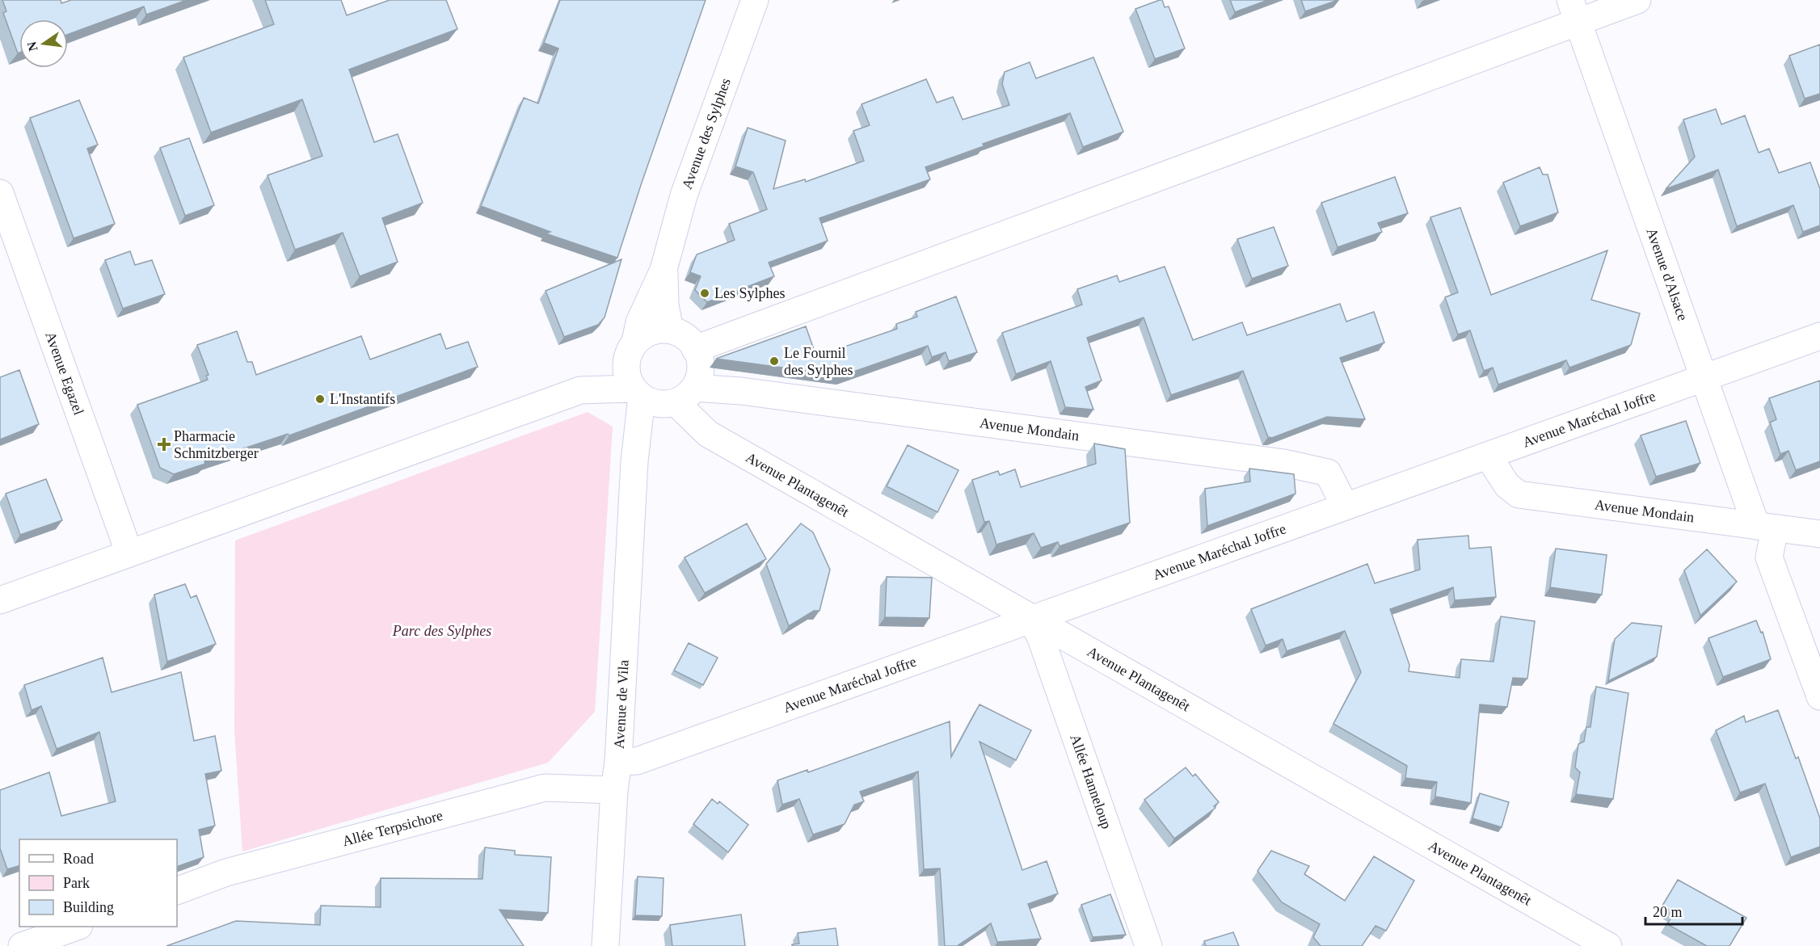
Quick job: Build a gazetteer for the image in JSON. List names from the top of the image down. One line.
{"streets":{"street":["Avenue des Sylphes","Avenue d'Alsace","Avenue Egazel","Avenue Maréchal Joffre","Avenue Mondain","Avenue Plantagenêt","Avenue de Vila","Allée Hanneloup","Allée Terpsichore"]},"crossings":[["Avenue des Sylphes","Avenue Mondain"],["Avenue des Sylphes","Avenue Plantagenêt"],["Avenue des Sylphes","Avenue de Vila"],["Avenue d'Alsace","Avenue Maréchal Joffre"],["Avenue d'Alsace","Avenue Mondain"],["Avenue Maréchal Joffre","Avenue Mondain"],["Avenue Maréchal Joffre","Avenue Plantagenêt"],["Avenue Maréchal Joffre","Avenue de Vila"],["Avenue Maréchal Joffre","Allée Hanneloup"],["Avenue Mondain","Avenue Plantagenêt"],["Avenue Mondain","Avenue de Vila"],["Avenue Plantagenêt","Avenue de Vila"],["Avenue Plantagenêt","Allée Hanneloup"],["Avenue de Vila","Allée Terpsichore"]],"parks":["Parc des Sylphes"],"places":{"other":["Les Sylphes","Le Fournil des Sylphes","L'Instantifs"],"health":["Pharmacie Schmitzberger"]},"legend":["Road","Park","Building"],"scale_bar":"20 m","north":"left"}
